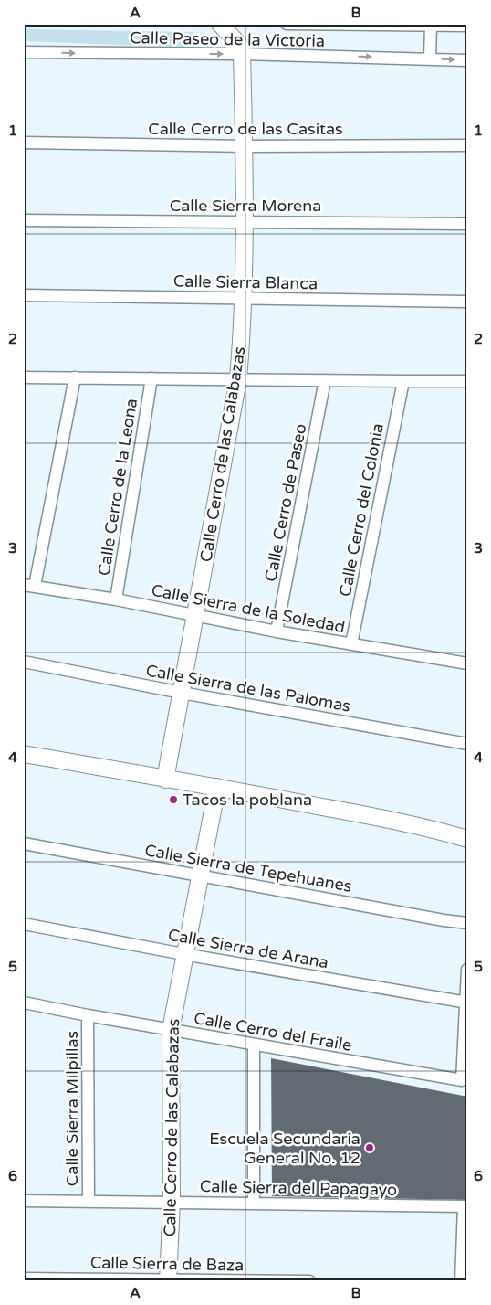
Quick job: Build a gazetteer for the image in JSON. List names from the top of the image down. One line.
{"streets":{"street":["Calle Paseo de la Victoria","Calle Cerro de las Casitas","Calle Sierra Morena","Calle Sierra Blanca","Calle Cerro de las Calabazas","Calle Cerro de la Leona","Calle Cerro de Paseo","Calle Cerro del Colonia","Calle Sierra de la Soledad","Calle Sierra de las Palomas","Calle Sierra de Tepehuanes","Calle Sierra de Arana","Calle Cerro del Fraile","Calle Sierra Milpillas","Calle Sierra del Papagayo","Calle Sierra de Baza"]},"crossings":[["Calle Paseo de la Victoria","Calle Cerro de las Calabazas"],["Calle Cerro de las Casitas","Calle Cerro de las Calabazas"],["Calle Sierra Morena","Calle Cerro de las Calabazas"],["Calle Sierra Blanca","Calle Cerro de las Calabazas"],["Calle Cerro de las Calabazas","Calle Sierra de la Soledad"],["Calle Cerro de las Calabazas","Calle Sierra de las Palomas"],["Calle Cerro de las Calabazas","Calle Sierra de Tepehuanes"],["Calle Cerro de las Calabazas","Calle Sierra de Arana"],["Calle Cerro de las Calabazas","Calle Cerro del Fraile"],["Calle Cerro de las Calabazas","Calle Sierra del Papagayo"],["Calle Cerro de las Calabazas","Calle Sierra de Baza"],["Calle Cerro de la Leona","Calle Sierra de la Soledad"],["Calle Cerro de Paseo","Calle Sierra de la Soledad"],["Calle Cerro del Colonia","Calle Sierra de la Soledad"],["Calle Sierra de Arana","Calle Cerro del Fraile"],["Calle Cerro del Fraile","Calle Sierra Milpillas"],["Calle Sierra Milpillas","Calle Sierra del Papagayo"]],"places":["Tacos la poblana","Escuela Secundaria General No. 12"],"grid":{"columns":["A","B"],"rows":["1","2","3","4","5","6"]}}
